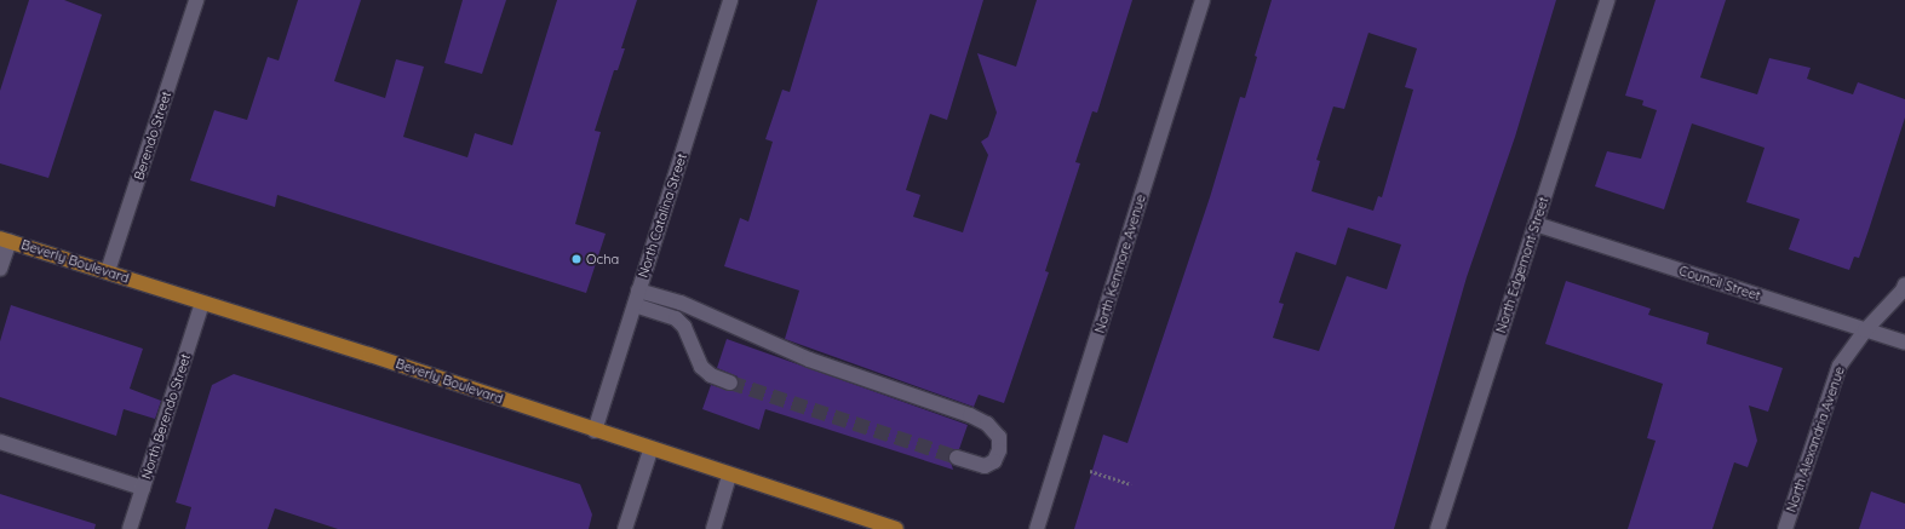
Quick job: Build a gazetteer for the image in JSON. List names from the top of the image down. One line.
{"streets":{"main road":["Beverly Boulevard"],"street":["Berendo Street","North Catalina Street","North Kenmore Avenue","North Edgemont Street","Council Street","North Berendo Street","North Alexandria Avenue"]},"crossings":[["Berendo Street","Beverly Boulevard"],["North Catalina Street","Beverly Boulevard"],["Beverly Boulevard","North Berendo Street"],["North Edgemont Street","Council Street"],["Council Street","North Alexandria Avenue"]],"places":["Ocha"]}
